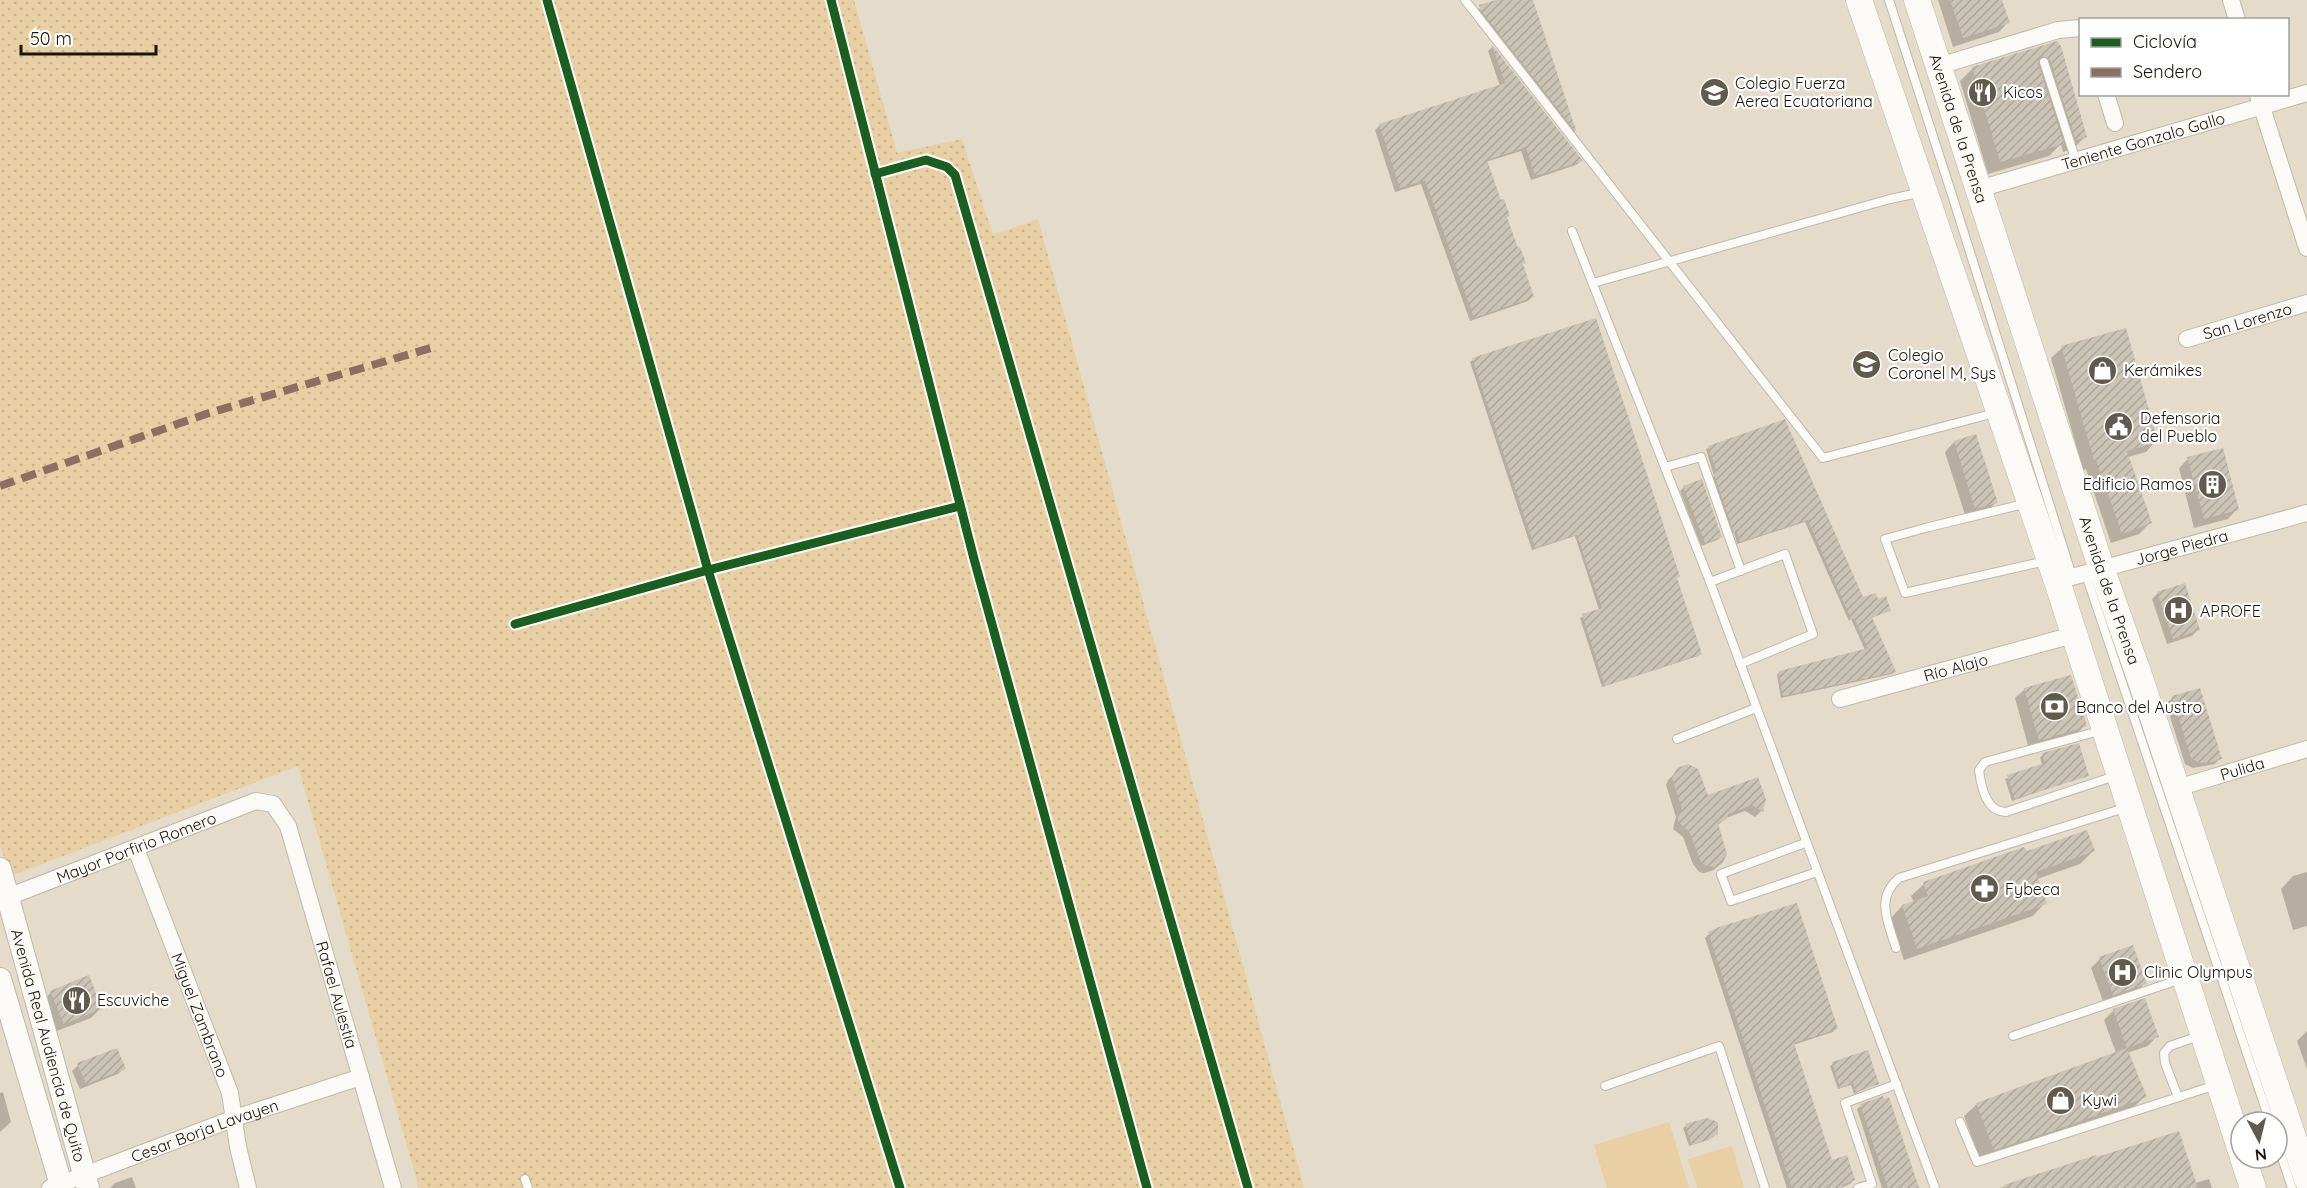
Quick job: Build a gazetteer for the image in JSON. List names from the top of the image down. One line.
{"streets":{"main road":["Avenida de la Prensa"],"street":["Teniente Gonzalo Gallo","San Lorenzo","Jorge Piedra","Río Alajo","Pulida","Mayor Porfirio Romero","Rafael Aulestia","Miguel Zambrano","Avenida Real Audiencia de Quito","Cesar Borja Lavayen"]},"crossings":[["Avenida de la Prensa","Teniente Gonzalo Gallo"],["Avenida de la Prensa","Jorge Piedra"],["Avenida de la Prensa","Río Alajo"],["Avenida de la Prensa","Pulida"],["Mayor Porfirio Romero","Rafael Aulestia"],["Mayor Porfirio Romero","Miguel Zambrano"],["Mayor Porfirio Romero","Avenida Real Audiencia de Quito"],["Rafael Aulestia","Cesar Borja Lavayen"],["Miguel Zambrano","Cesar Borja Lavayen"],["Avenida Real Audiencia de Quito","Cesar Borja Lavayen"]],"places":{"school or university":["Colegio Fuerza Aerea Ecuatoriana","Colegio Coronel M, Sys"],"restaurant":["Kicos","Escuviche"],"shop":["Kerámikes","Kywi"],"public building":["Defensoria del Pueblo"],"building":["Edificio Ramos"],"hospital":["APROFE","Clinic Olympus"],"bank":["Banco del Austro"],"pharmacy":["Fybeca"]},"legend":["Ciclovía","Sendero"],"scale_bar":"50 m","north":"bottom"}
